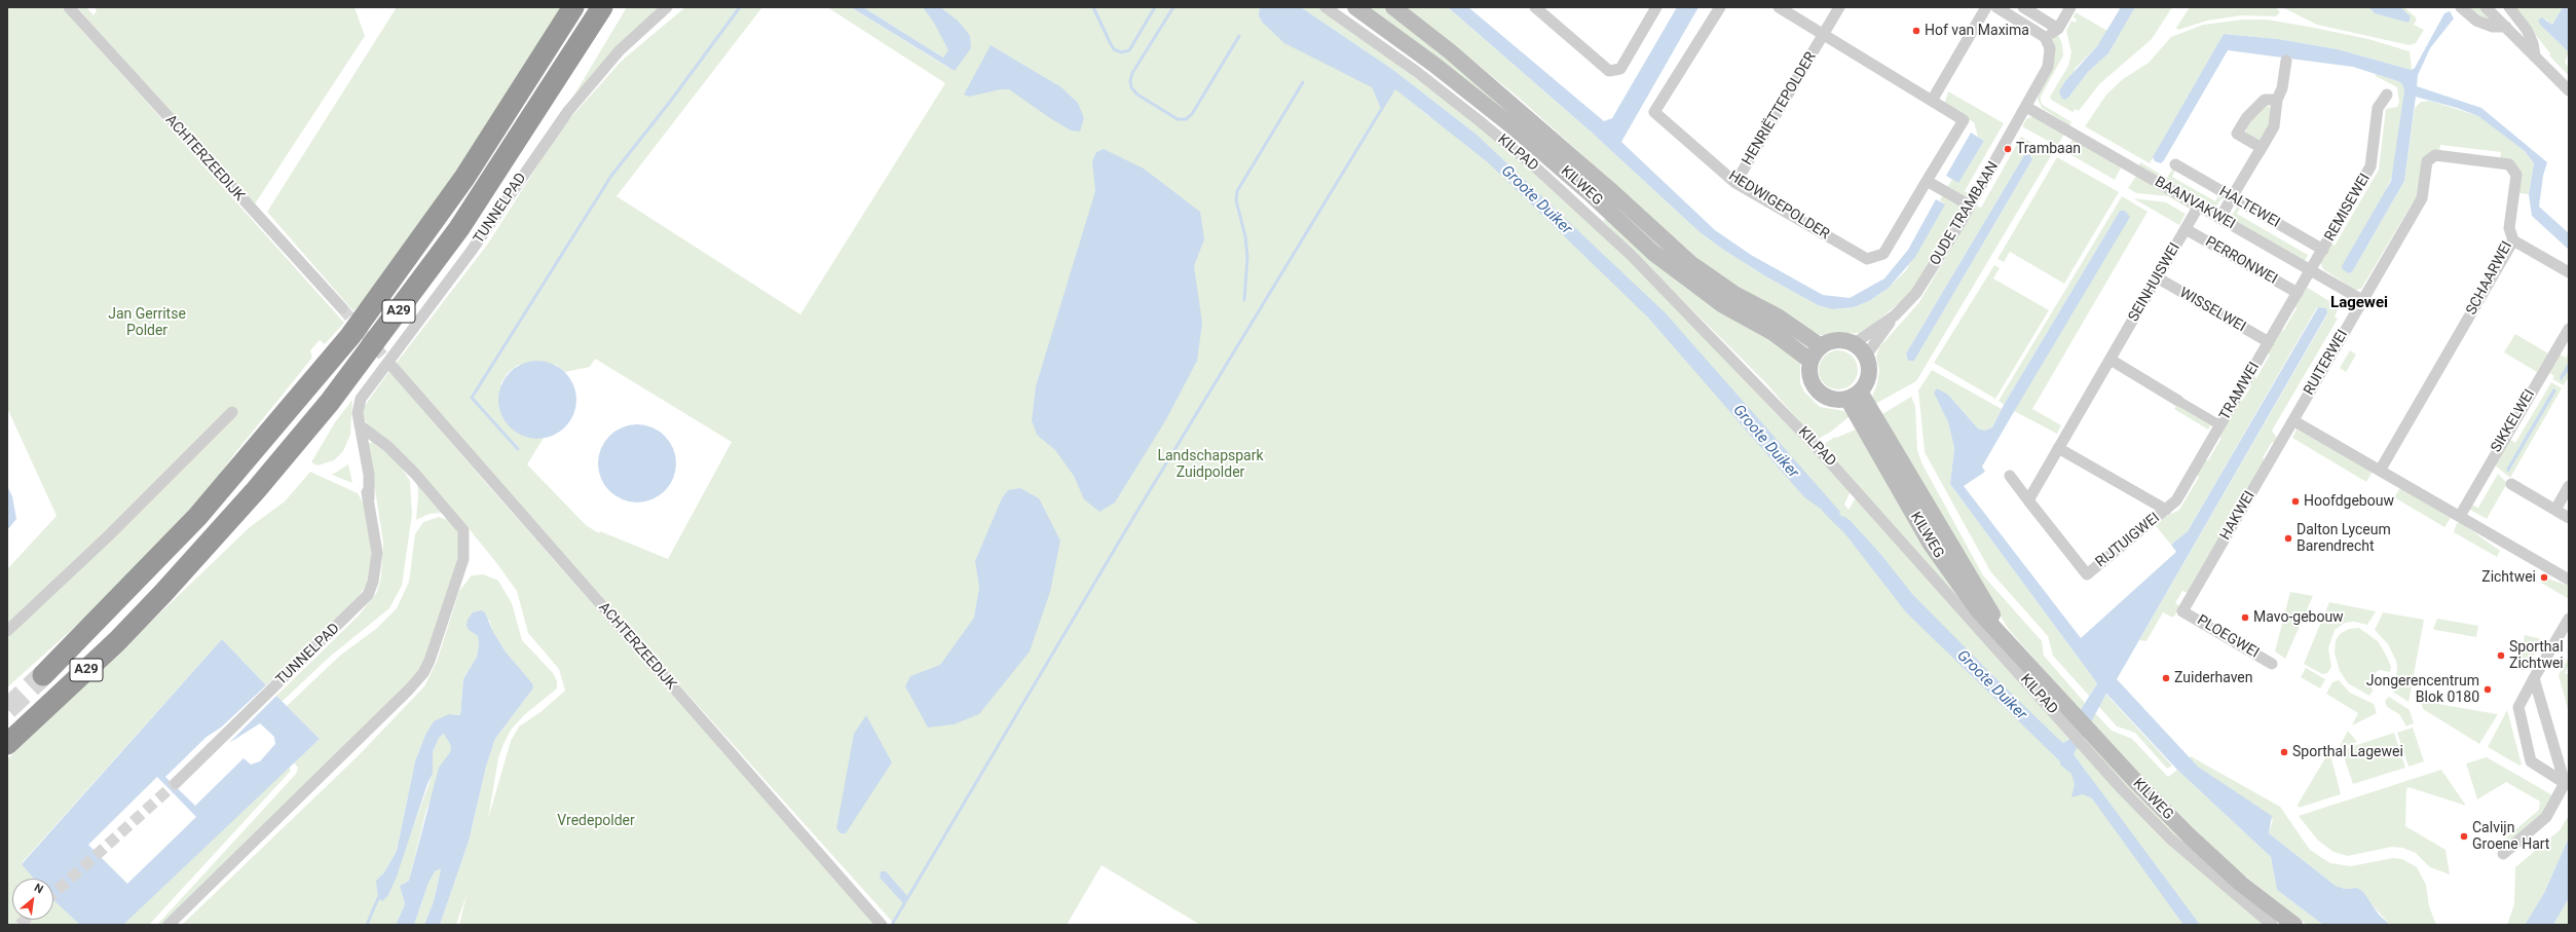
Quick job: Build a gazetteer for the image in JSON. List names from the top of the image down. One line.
{"streets":{"highway":["A29"],"main road":["KILWEG"],"street":["HENRIËTTEPOLDER","KILPAD","ACHTERZEEDIJK","BAANVAKWEI","HEDWIGEPOLDER","HALTEWEI","REMISEWEI","TUNNELPAD","OUDE TRAMBAAN","PERRONWEI","SCHAARWEI","SEINHUISWEI","WISSELWEI","RUITERWEI","TRAMWEI","SIKKELWEI","HAKWEI","RIJTUIGWEI","PLOEGWEI"]},"crossings":[["HENRIËTTEPOLDER","HEDWIGEPOLDER"],["KILPAD","KILWEG"],["BAANVAKWEI","REMISEWEI"],["BAANVAKWEI","OUDE TRAMBAAN"],["BAANVAKWEI","SEINHUISWEI"],["BAANVAKWEI","RUITERWEI"],["BAANVAKWEI","TRAMWEI"],["HALTEWEI","REMISEWEI"],["REMISEWEI","TRAMWEI"],["PERRONWEI","SEINHUISWEI"],["PERRONWEI","TRAMWEI"],["SCHAARWEI","RUITERWEI"],["SEINHUISWEI","WISSELWEI"],["WISSELWEI","TRAMWEI"],["RUITERWEI","HAKWEI"],["TRAMWEI","RIJTUIGWEI"],["HAKWEI","PLOEGWEI"]],"districts":["Lagewei"],"water":["Groote Duiker"],"parks":["Jan Gerritse Polder","Landschapspark Zuidpolder","Vredepolder"],"places":["Hof van Maxima","Trambaan","Hoofdgebouw","Dalton Lyceum Barendrecht","Zichtwei","Mavo-gebouw","Sporthal Zichtwei","Zuiderhaven","Jongerencentrum Blok 0180","Sporthal Lagewei","Calvijn Groene Hart"],"north":"top right"}
